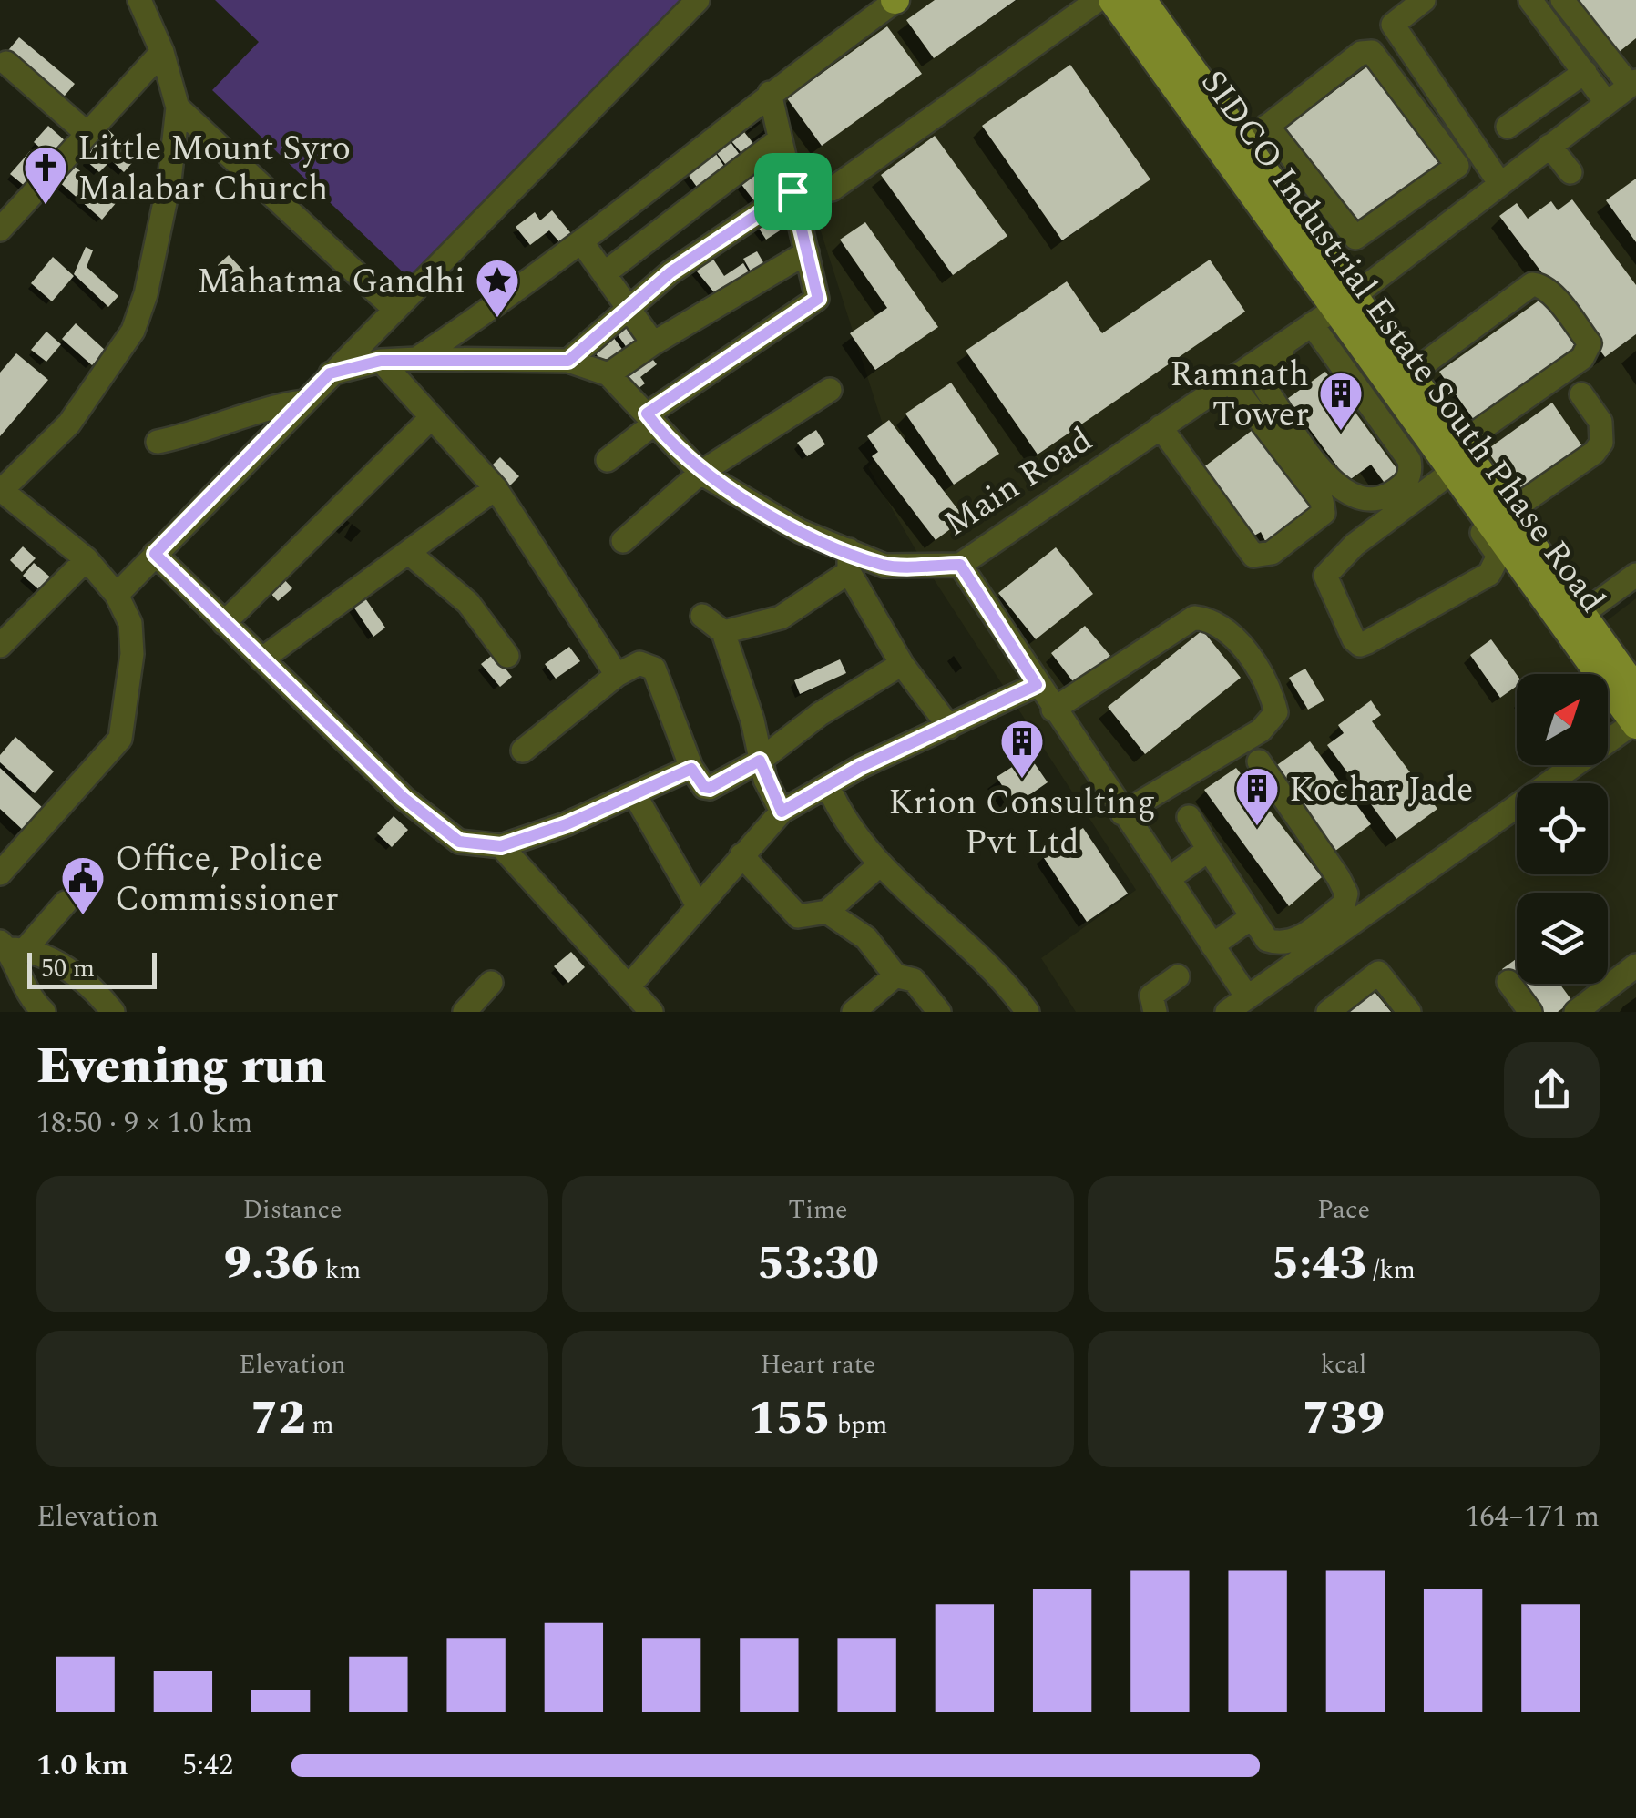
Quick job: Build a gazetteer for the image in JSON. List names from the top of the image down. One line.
{"streets":{"main road":["SIDCO Industrial Estate South Phase Road"],"street":["Main Road"]},"crossings":[["SIDCO Industrial Estate South Phase Road","Main Road"]],"places":{"church":["Little Mount Syro Malabar Church"],"place":["Mahatma Gandhi"],"building":["Ramnath Tower","Krion Consulting Pvt Ltd","Kochar Jade"],"public building":["Office, Police Commissioner"]},"scale_bar":"50 m","north":"top right","page":{"scale":"50 m","heading":["Evening run","18:50 · 9 × 1.0 km"],"stats":[["Distance","9.36 km"],["Time","53:30"],["Pace","5:43 /km"],["Elevation","72 m"],["Heart rate","155 bpm"],["kcal","739"]],"chart":["Elevation","164–171 m"],"list":[{"name":"1.0 km","note":"5:42"}]}}
